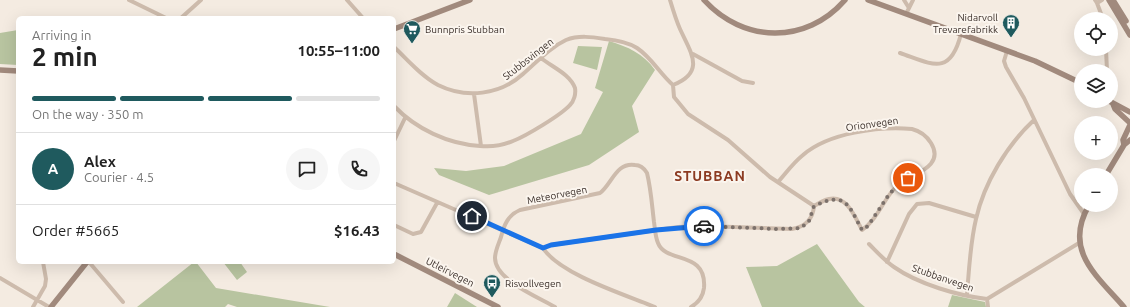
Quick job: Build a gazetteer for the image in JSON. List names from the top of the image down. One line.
{"streets":{"street":["Stubbsvingen","Orionvegen","Meteorvegen","Utleirvegen","Stubbanvegen"]},"districts":["STUBBAN"],"places":{"building":["Nidarvoll Trevarefabrikk"],"supermarket":["Bunnpris Stubban"],"bus stop":["Risvollvegen"]},"page":{"map_buttons":["+","−"],"heading":["2 min","Arriving in","10:55–11:00"],"panel":["Alex","Courier · 4.5","Order #5665","$16.43"],"bar":"On the way · 350 m","round":"A"}}
